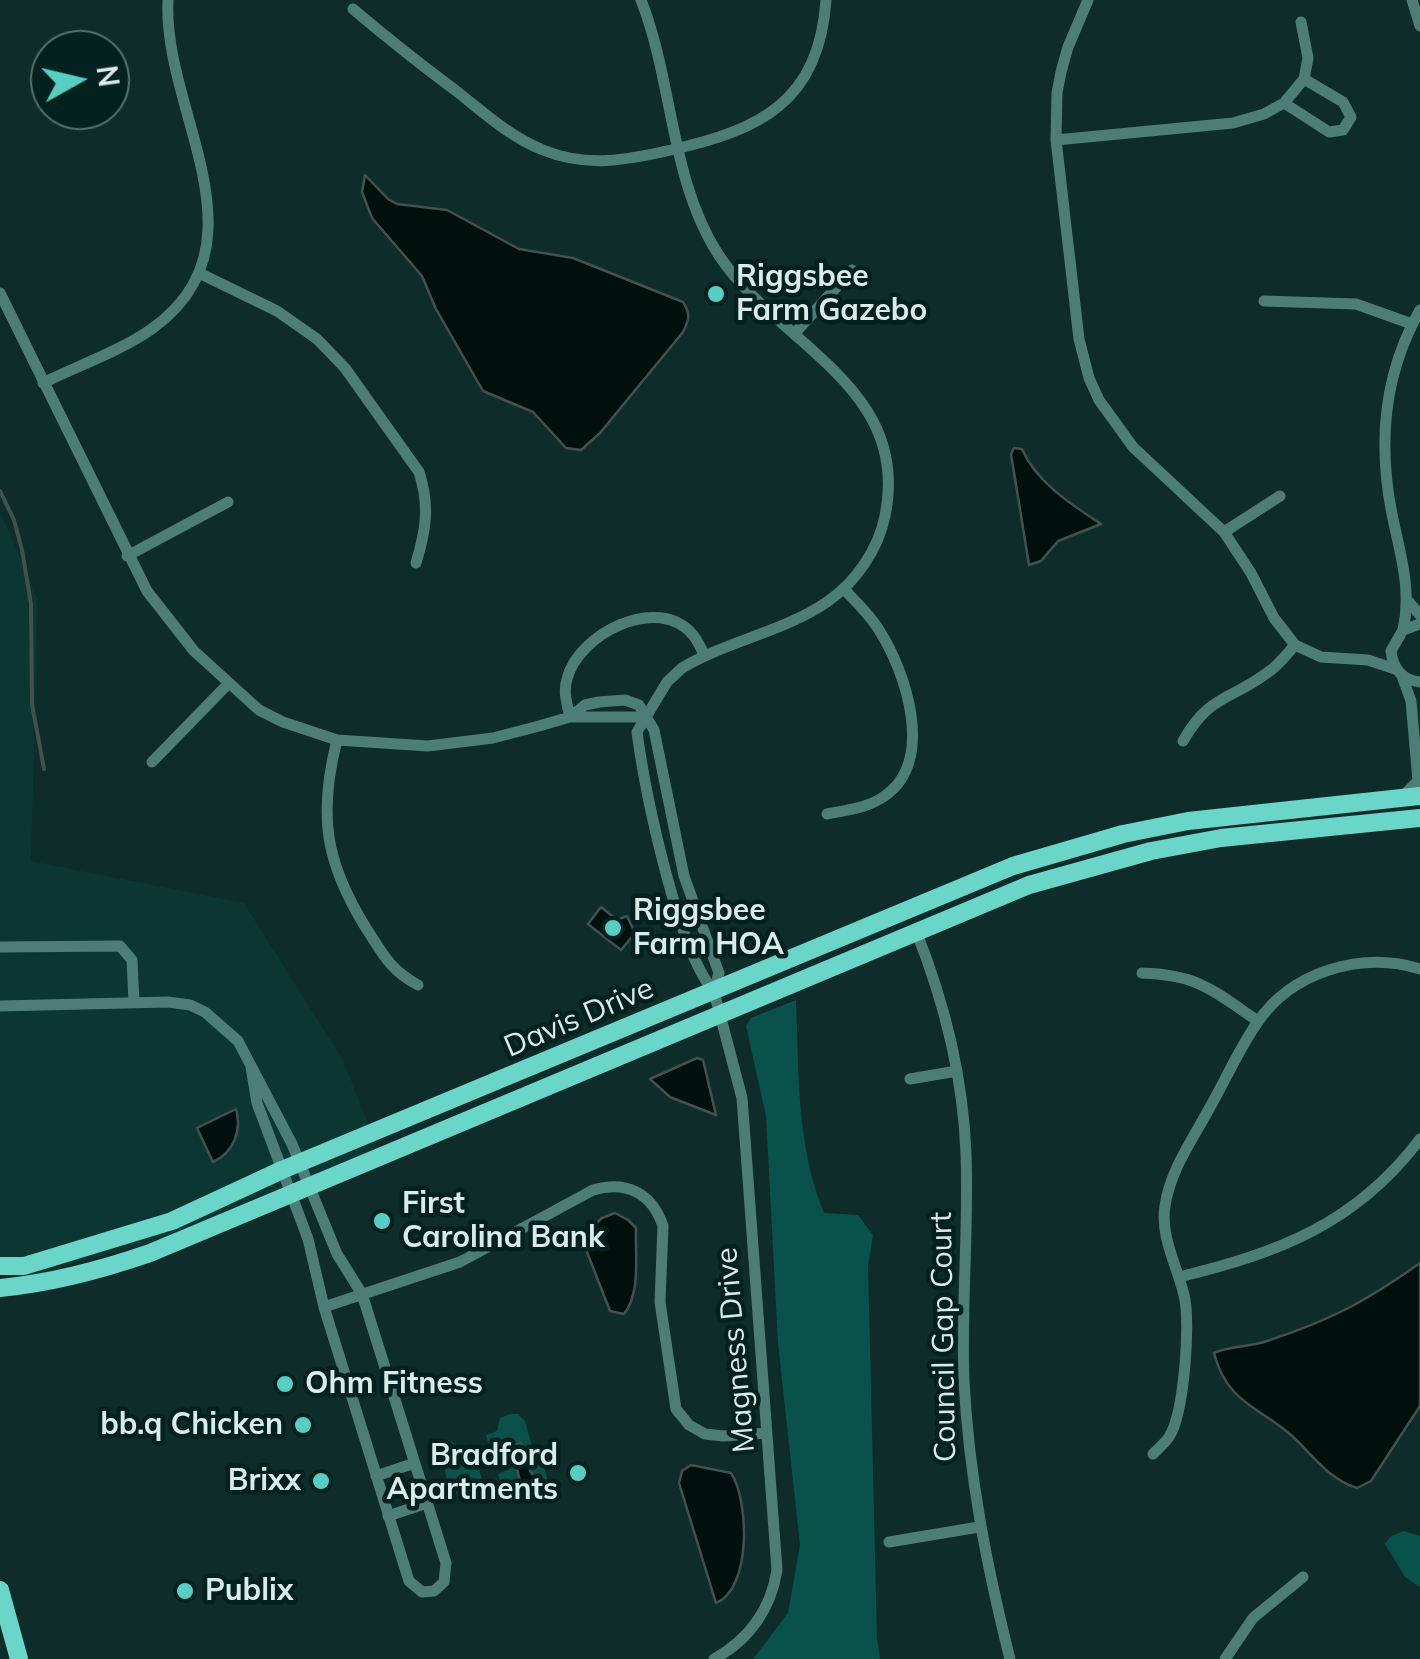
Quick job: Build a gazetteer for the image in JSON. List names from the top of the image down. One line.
{"streets":{"main road":["Davis Drive"],"street":["Council Gap Court","Magness Drive"]},"crossings":[["Davis Drive","Council Gap Court"],["Davis Drive","Magness Drive"]],"places":["Riggsbee Farm Gazebo","Riggsbee Farm HOA","First Carolina Bank","Ohm Fitness","bb.q Chicken","Bradford Apartments","Brixx","Publix"],"north":"right"}
